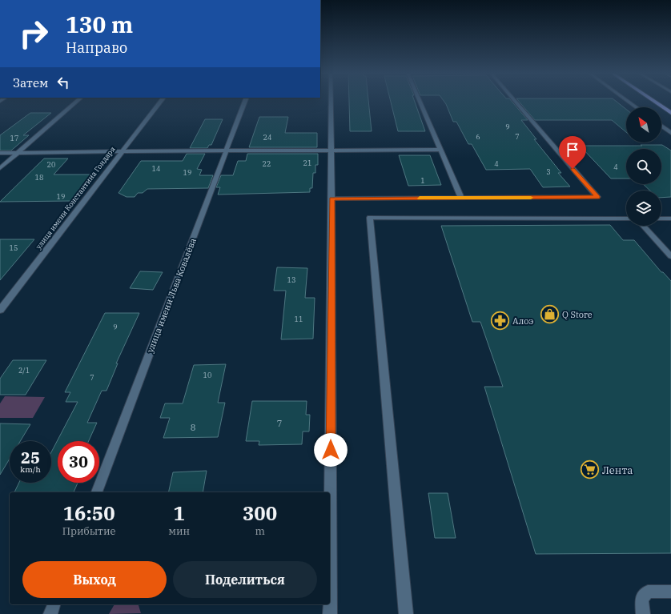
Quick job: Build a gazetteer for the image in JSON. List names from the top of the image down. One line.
{"streets":{"street":["улица имени Константина Гондаря","улица имени Льва Ковалёва"]},"places":{"shop":["Q Store"],"pharmacy":["Алоэ"],"supermarket":["Лента"]},"house_numbers":["9","6","7","24","17","21","22","4","20","4","14","3","19","18","1","19","15","13","11","9","2/1","10","7","7","8"],"north":"top left","page":{"turn":["130 m","Направо"],"then":"Затем","speed":"25 km/h","limit":"30","eta":["16:50","Прибытие","1","мин","300","m"],"buttons":["Выход","Поделиться"]}}
